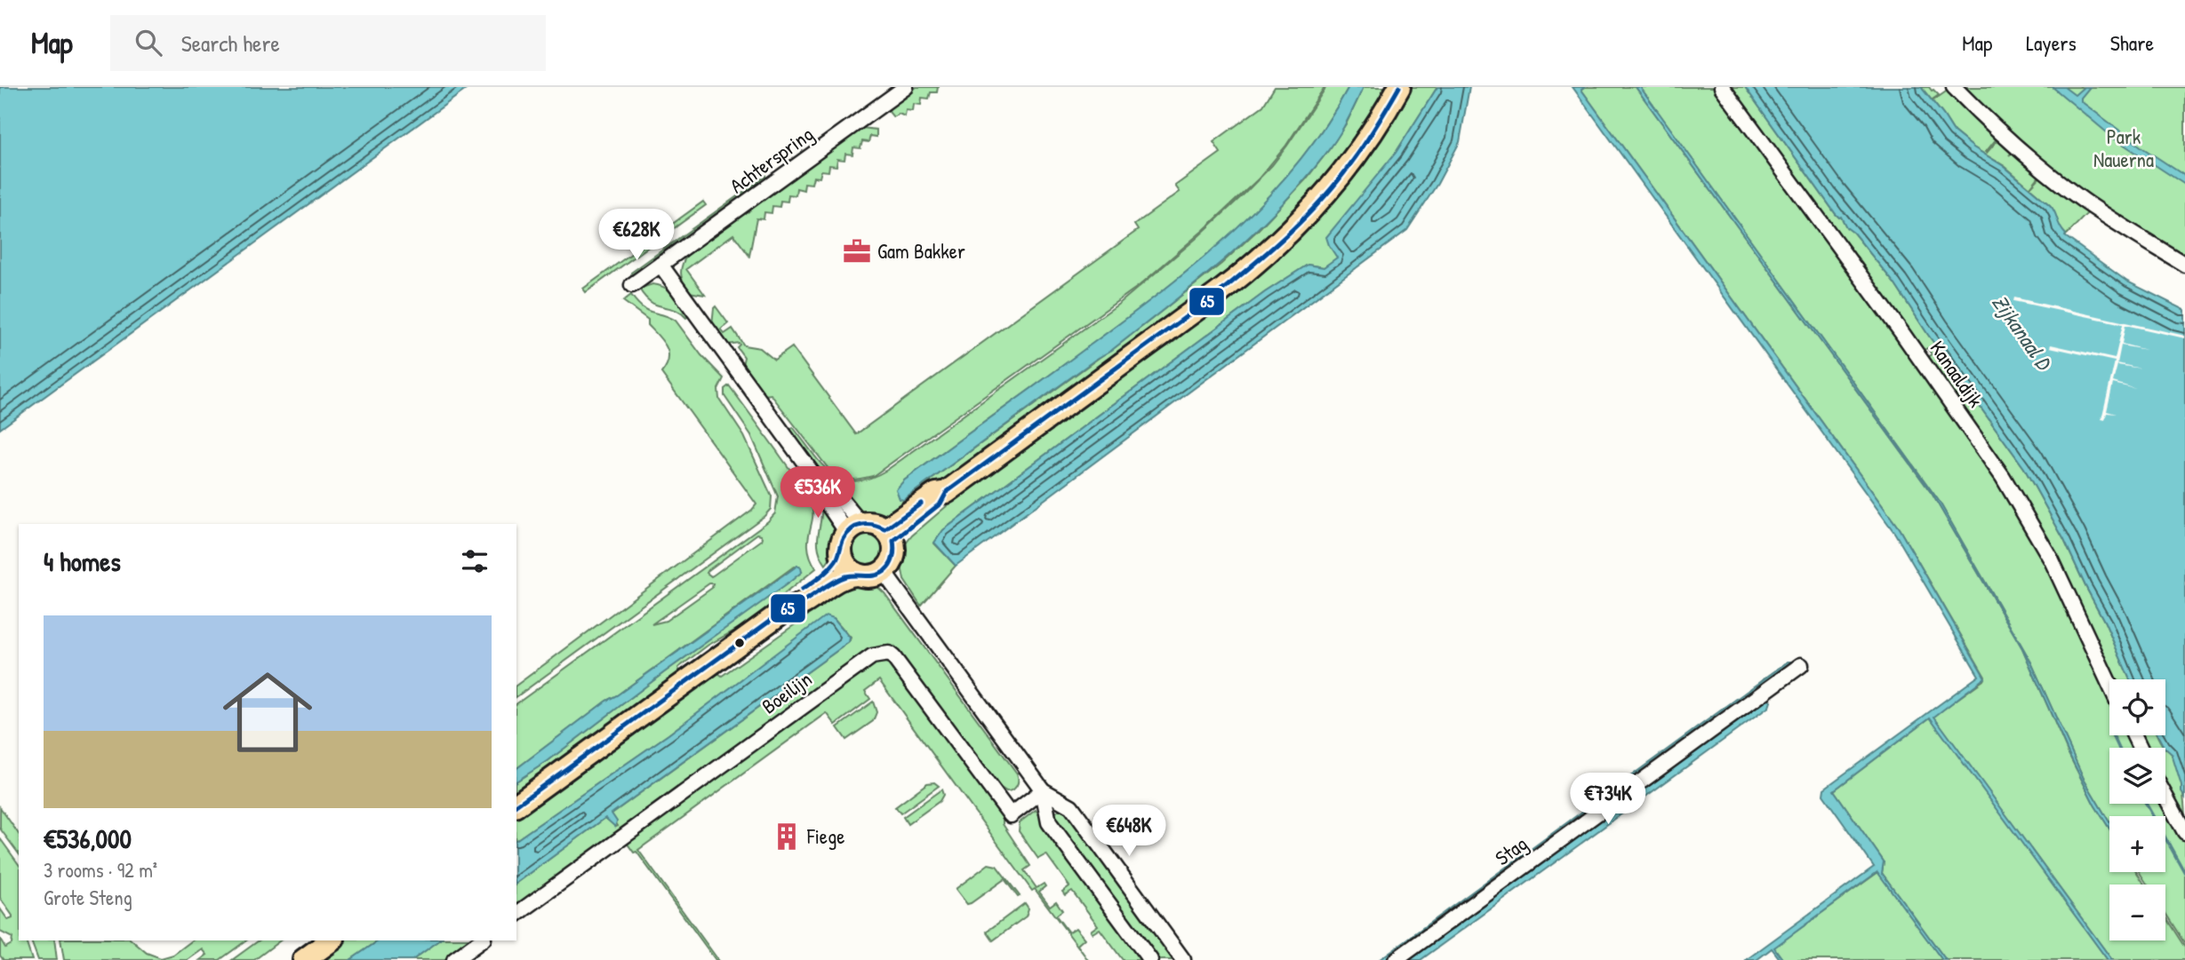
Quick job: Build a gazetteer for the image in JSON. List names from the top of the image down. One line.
{"streets":{"street":["Achterspring","Kanaaldijk","Boeilijn","Stag"]},"water":["Zijkanaal D"],"parks":["Park Nauerna"],"places":{"office":["Gam Bakker"],"building":["Fiege"]},"lines":["transit line 65"],"page":{"header":"Map","search":"Search here","nav":["Map","Layers","Share"],"price":["€628K","€536K","€734K","€648K"],"heading":"4 homes","list":[{"name":"€536,000","note":"3 rooms · 92 m² · Grote Steng"}],"map_buttons":["+","−"]}}
